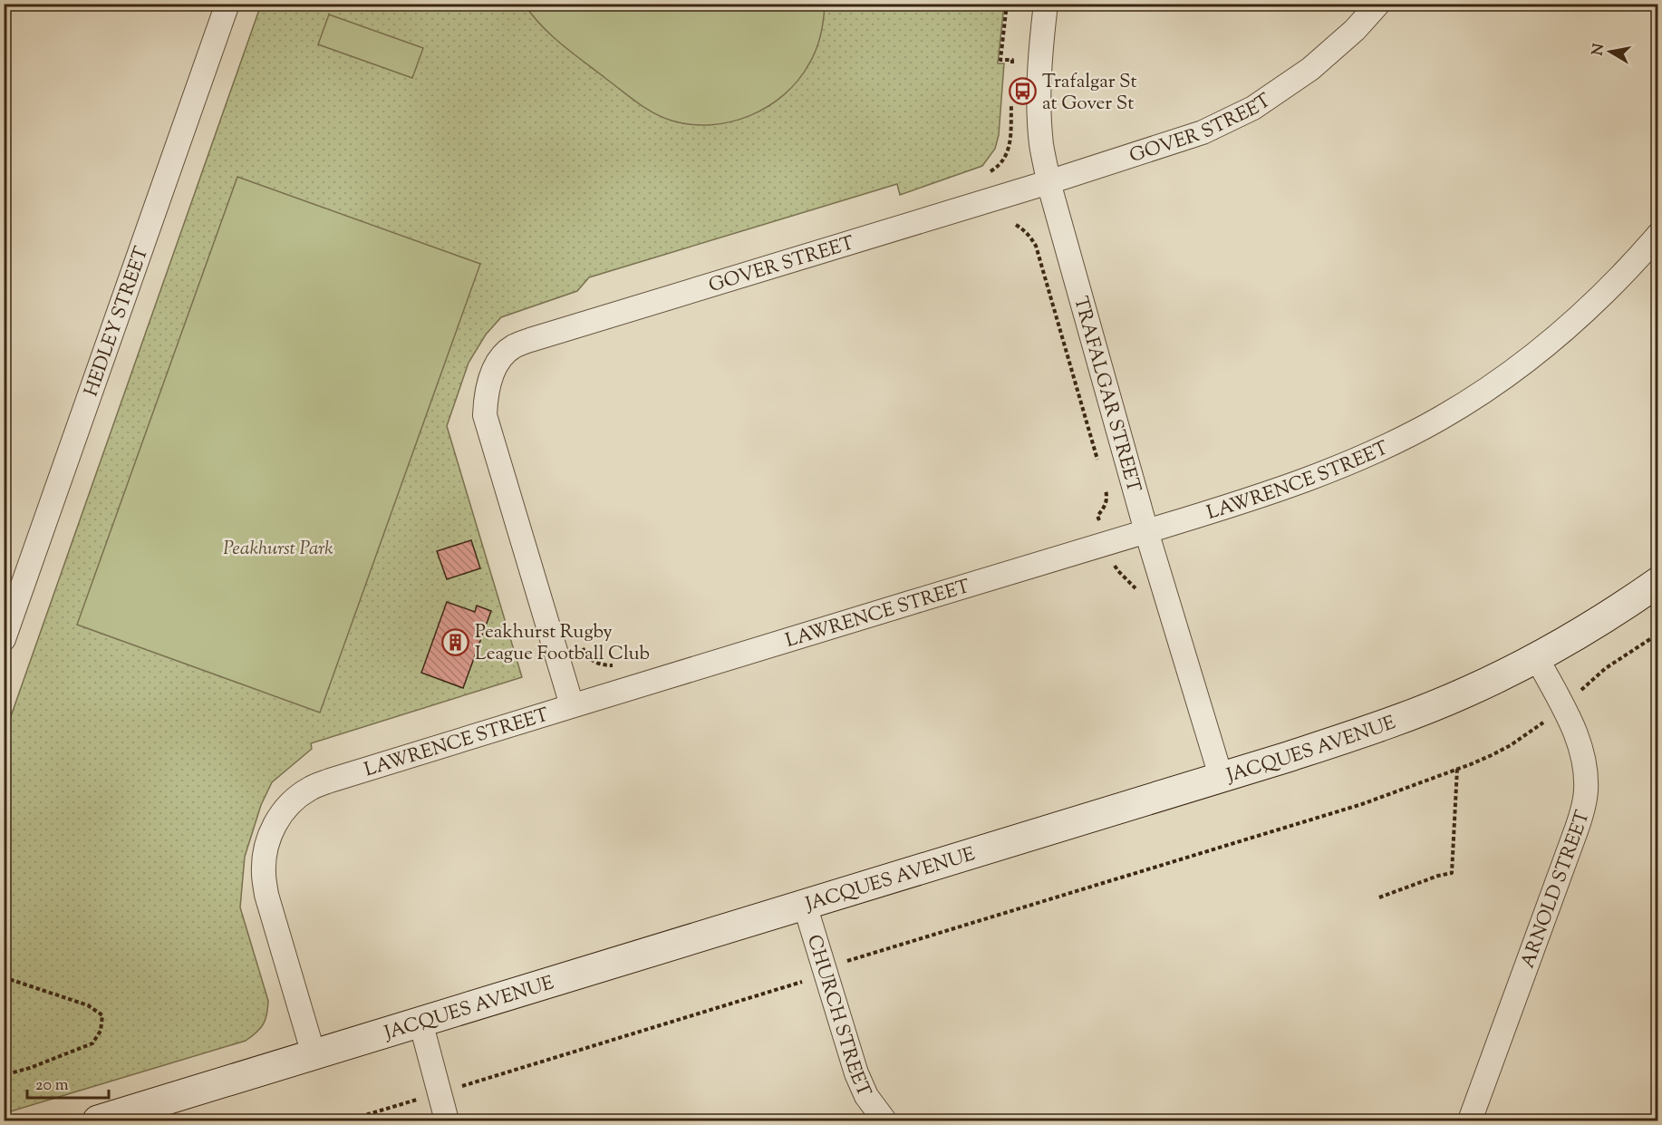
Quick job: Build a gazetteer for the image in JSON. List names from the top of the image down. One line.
{"streets":{"main road":["JACQUES AVENUE"],"street":["GOVER STREET","HEDLEY STREET","TRAFALGAR STREET","LAWRENCE STREET","ARNOLD STREET","CHURCH STREET"]},"crossings":[["GOVER STREET","TRAFALGAR STREET"],["GOVER STREET","LAWRENCE STREET"],["TRAFALGAR STREET","LAWRENCE STREET"],["TRAFALGAR STREET","JACQUES AVENUE"],["LAWRENCE STREET","JACQUES AVENUE"],["JACQUES AVENUE","ARNOLD STREET"],["JACQUES AVENUE","CHURCH STREET"]],"parks":["Peakhurst Park"],"places":{"bus stop":["Trafalgar St at Gover St"],"building":["Peakhurst Rugby League Football Club"]},"scale_bar":"20 m","north":"left"}
